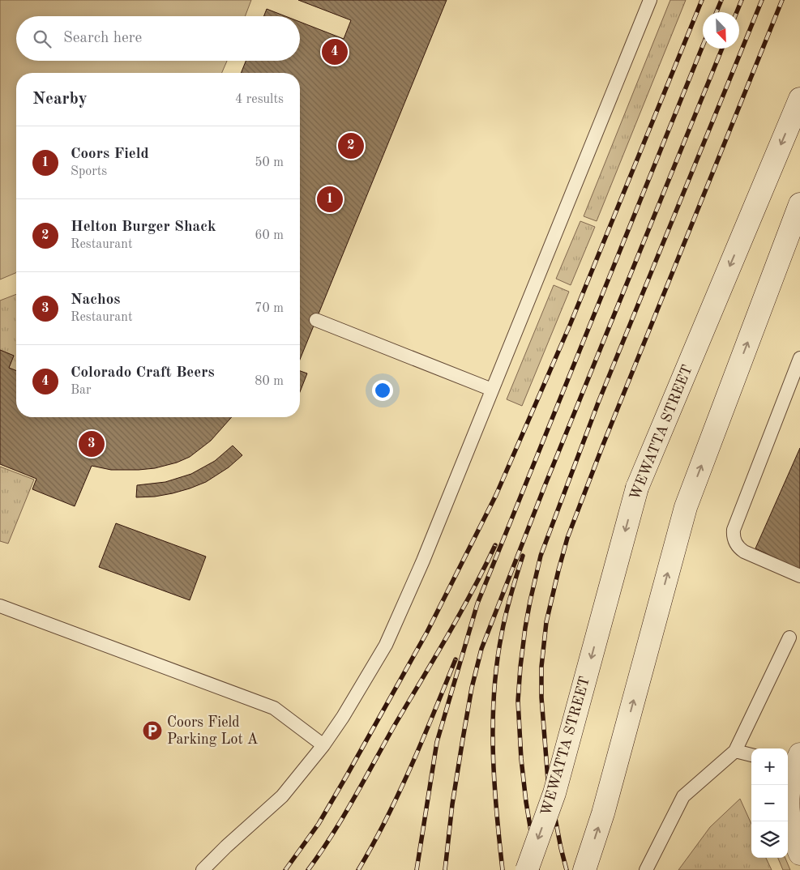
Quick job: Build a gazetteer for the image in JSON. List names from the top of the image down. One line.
{"streets":{"street":["WEWATTA STREET"]},"places":{"parking":["Coors Field Parking Lot A"]},"north":"bottom right","page":{"search":"Search here","pins":["4","2","1","3"],"heading":["Nearby","4 results"],"list":[{"mark":"1","name":"Coors Field","note":"Sports","value":"50 m"},{"mark":"2","name":"Helton Burger Shack","note":"Restaurant","value":"60 m"},{"mark":"3","name":"Nachos","note":"Restaurant","value":"70 m"},{"mark":"4","name":"Colorado Craft Beers","note":"Bar","value":"80 m"}],"map_buttons":["+","−"]}}
